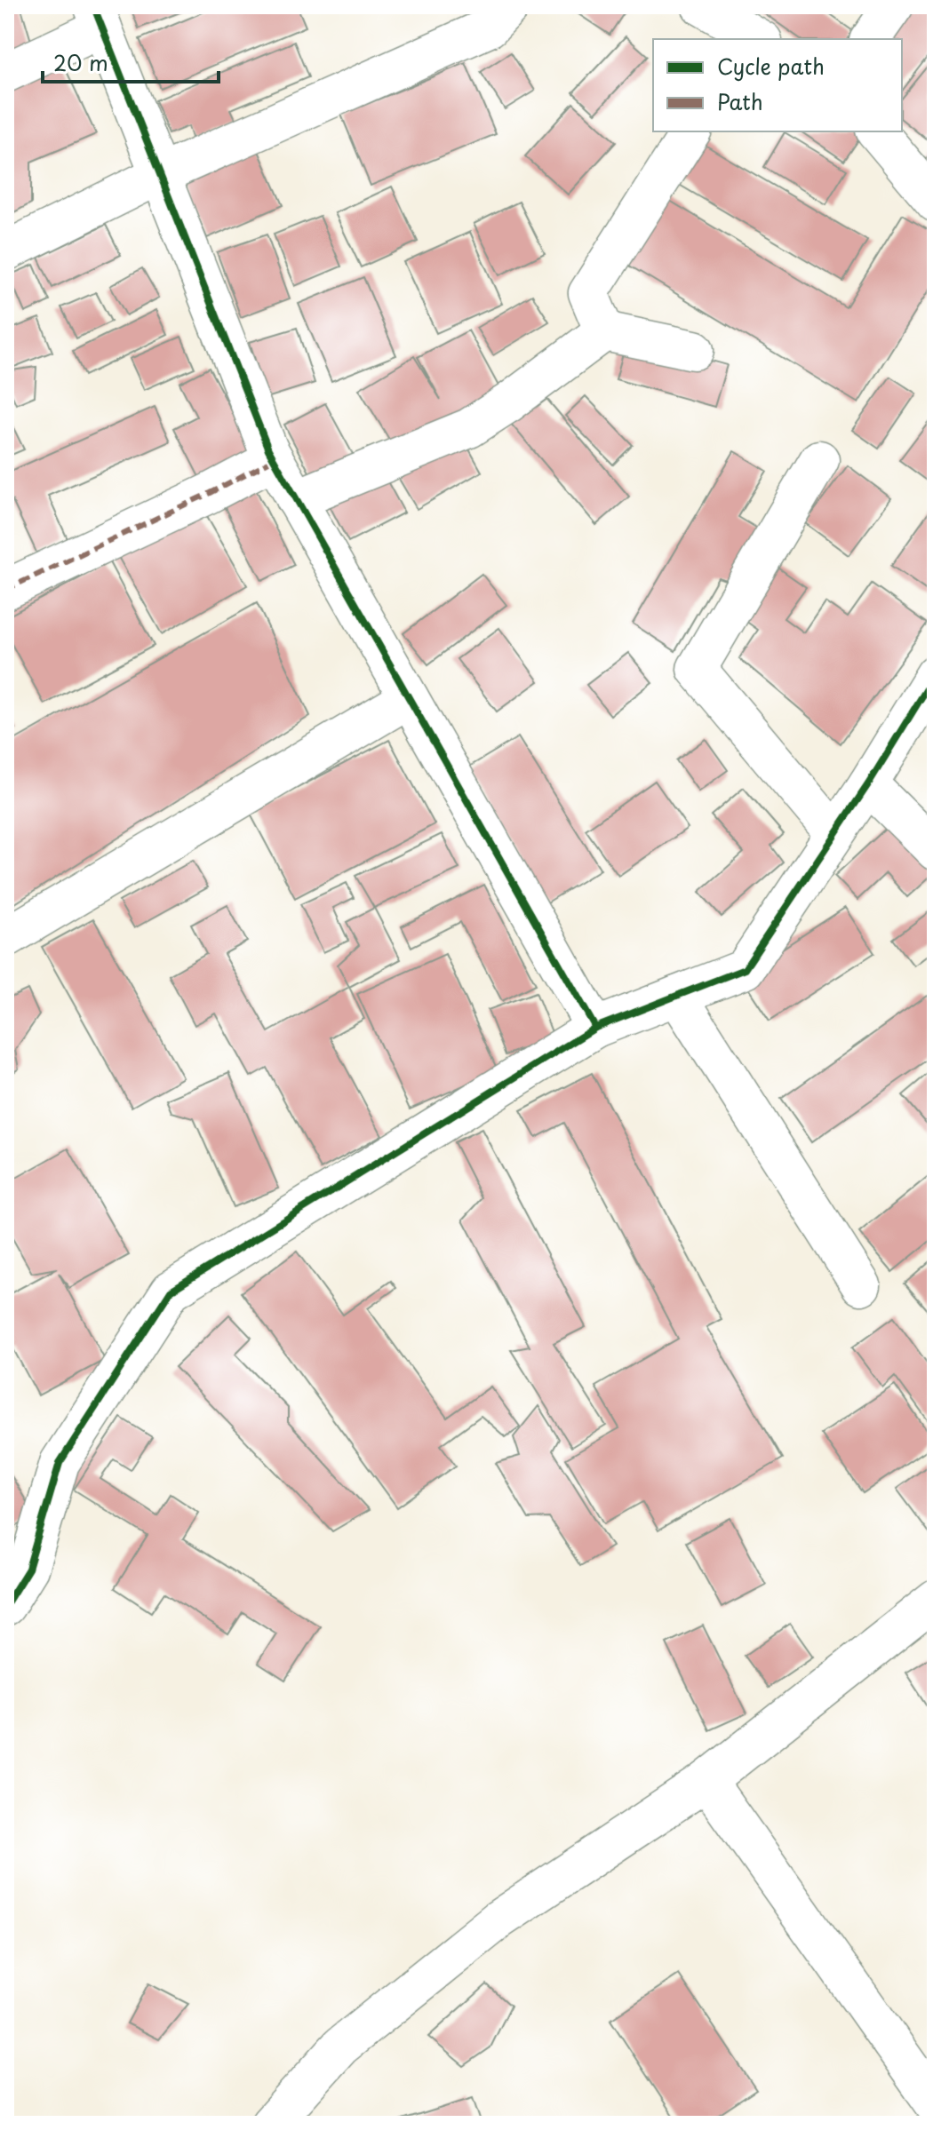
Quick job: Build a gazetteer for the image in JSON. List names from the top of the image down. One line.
{"legend":["Cycle path","Path"],"scale_bar":"20 m"}
